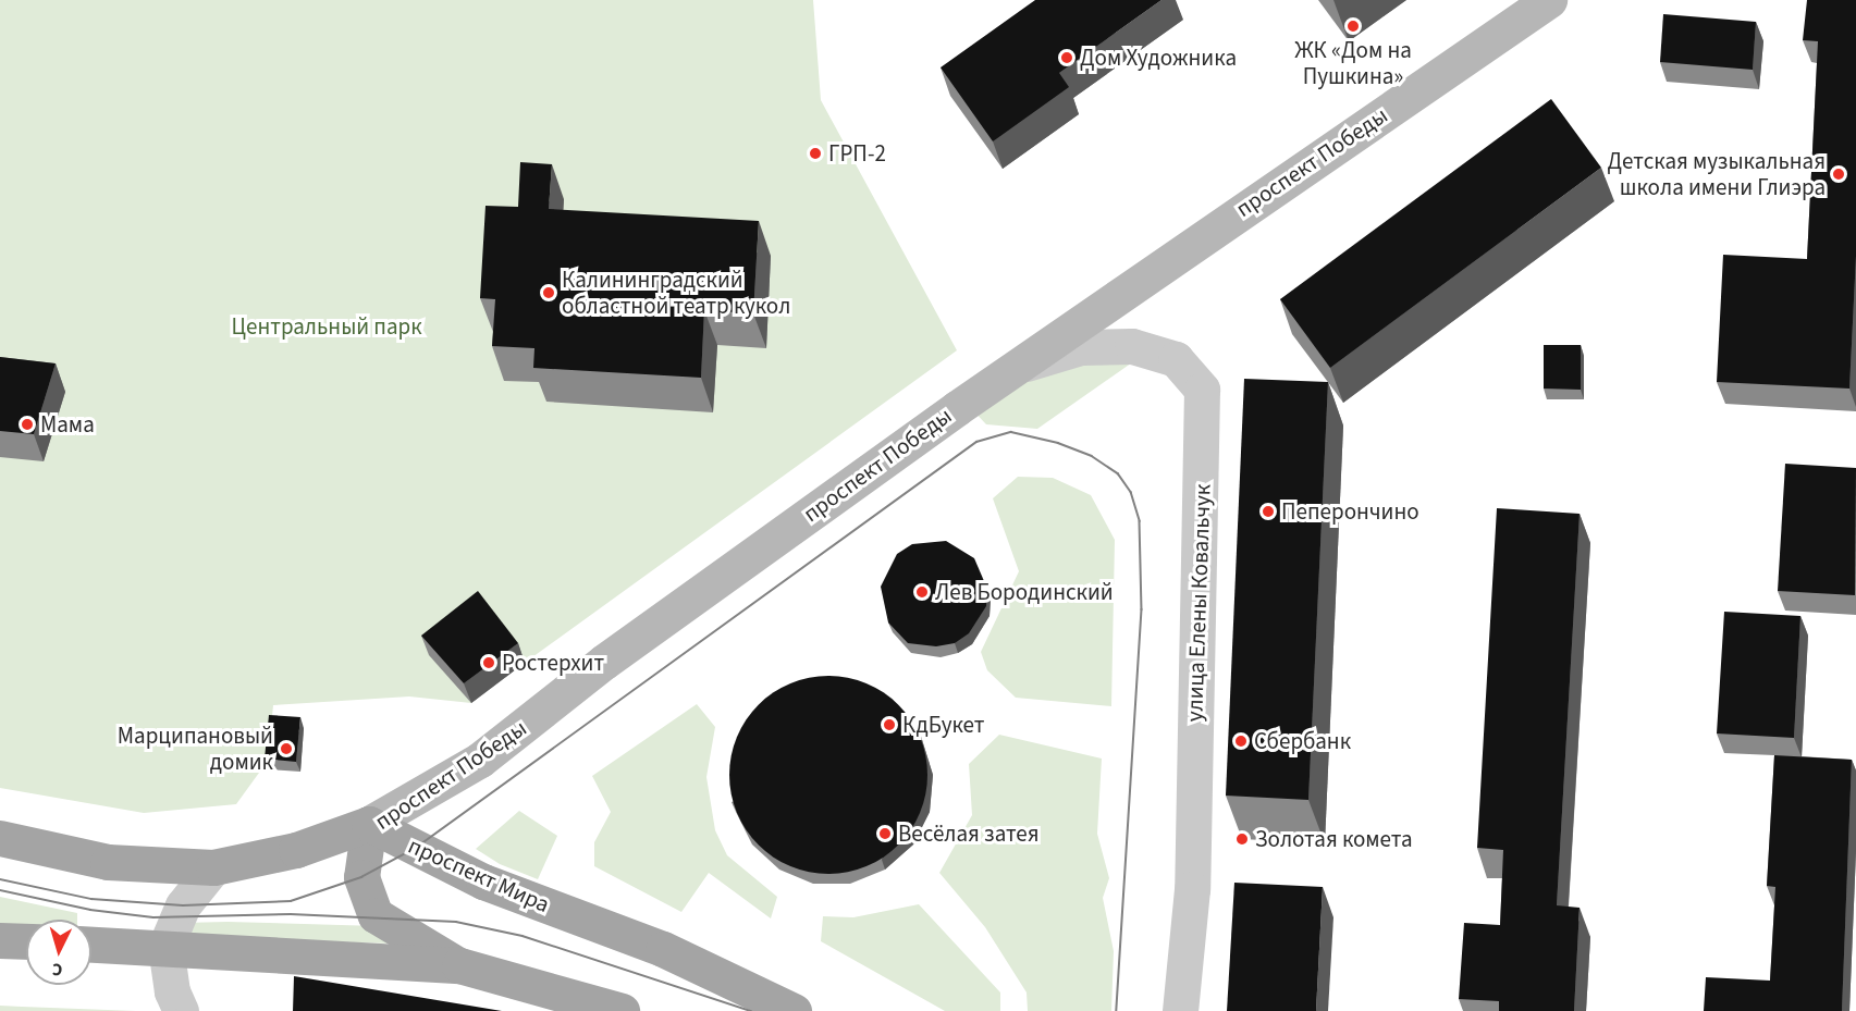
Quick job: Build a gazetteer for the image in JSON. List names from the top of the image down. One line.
{"streets":{"main road":["проспект Победы","проспект Мира"],"street":["улица Елены Ковальчук"]},"crossings":[["проспект Победы","улица Елены Ковальчук"],["проспект Победы","проспект Мира"]],"parks":["Центральный парк"],"places":["ЖК «Дом на Пушкина»","Дом Художника","ГРП-2","Детская музыкальная школа имени Глиэра","Калининградский областной театр кукол","Мама","Пеперончино","Лев Бородинский","Ростерхит","КдБукет","Сбербанк","Марципановый домик","Весёлая затея","Золотая комета"],"north":"bottom"}
